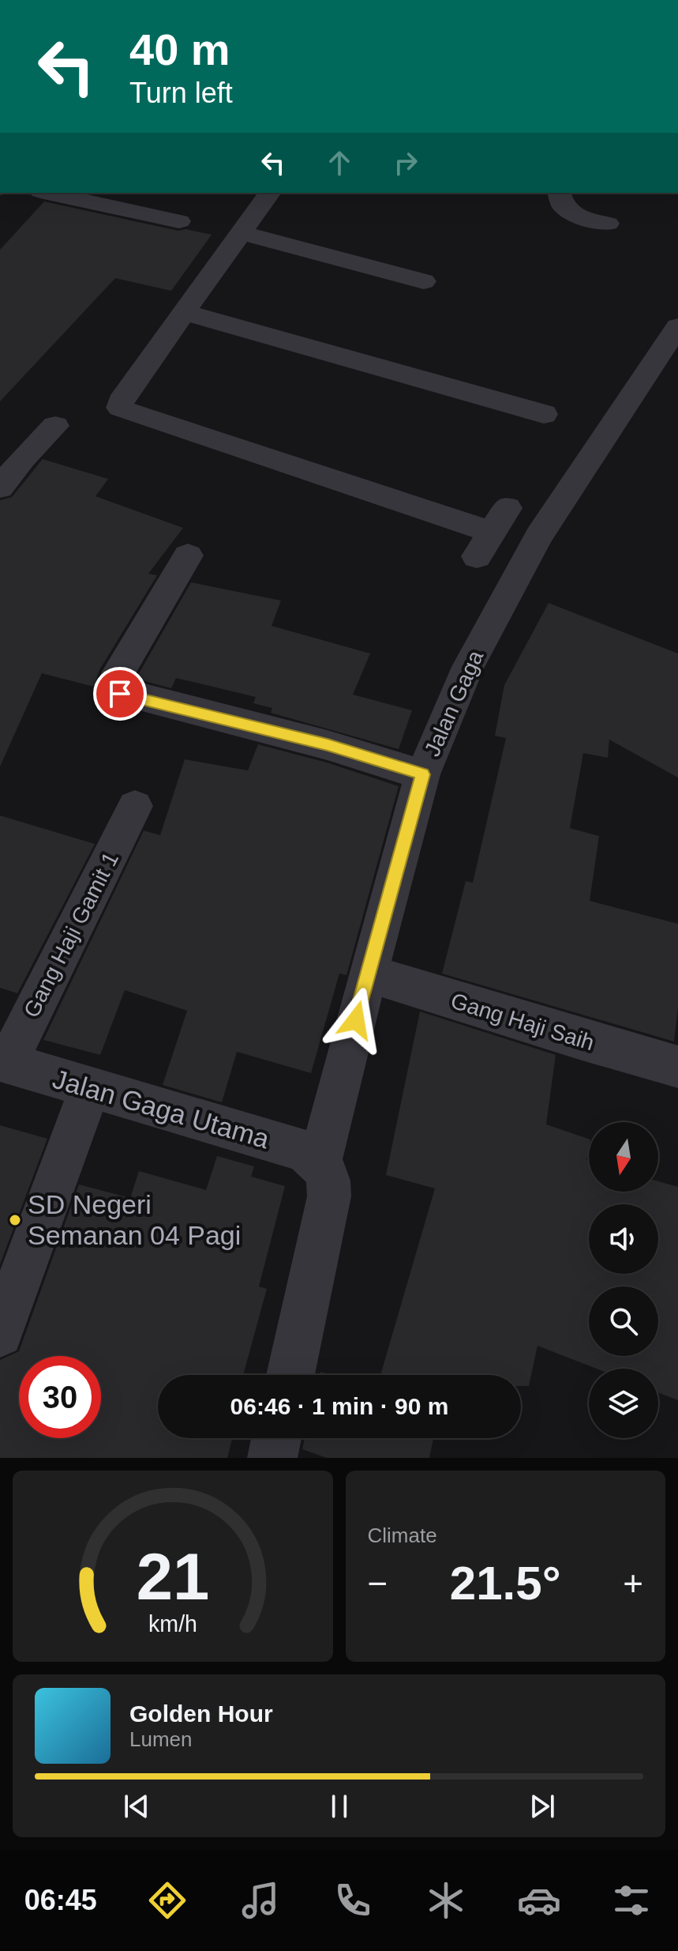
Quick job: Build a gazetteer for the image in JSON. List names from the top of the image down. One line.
{"streets":{"street":["Jalan Gaga","Gang Haji Gamit 1","Gang Haji Saih","Jalan Gaga Utama"]},"crossings":[["Jalan Gaga","Gang Haji Saih"],["Jalan Gaga","Jalan Gaga Utama"],["Gang Haji Gamit 1","Jalan Gaga Utama"]],"places":["SD Negeri Semanan 04 Pagi"],"north":"bottom","page":{"turn":["40 m","Turn left"],"limit":"30","trip":"06:46 · 1 min · 90 m","tile":"Climate","heat":["−","21.5°","+"],"song":["Golden Hour","Lumen"],"tabs":"06:45","gauge":["21","km/h"]}}
